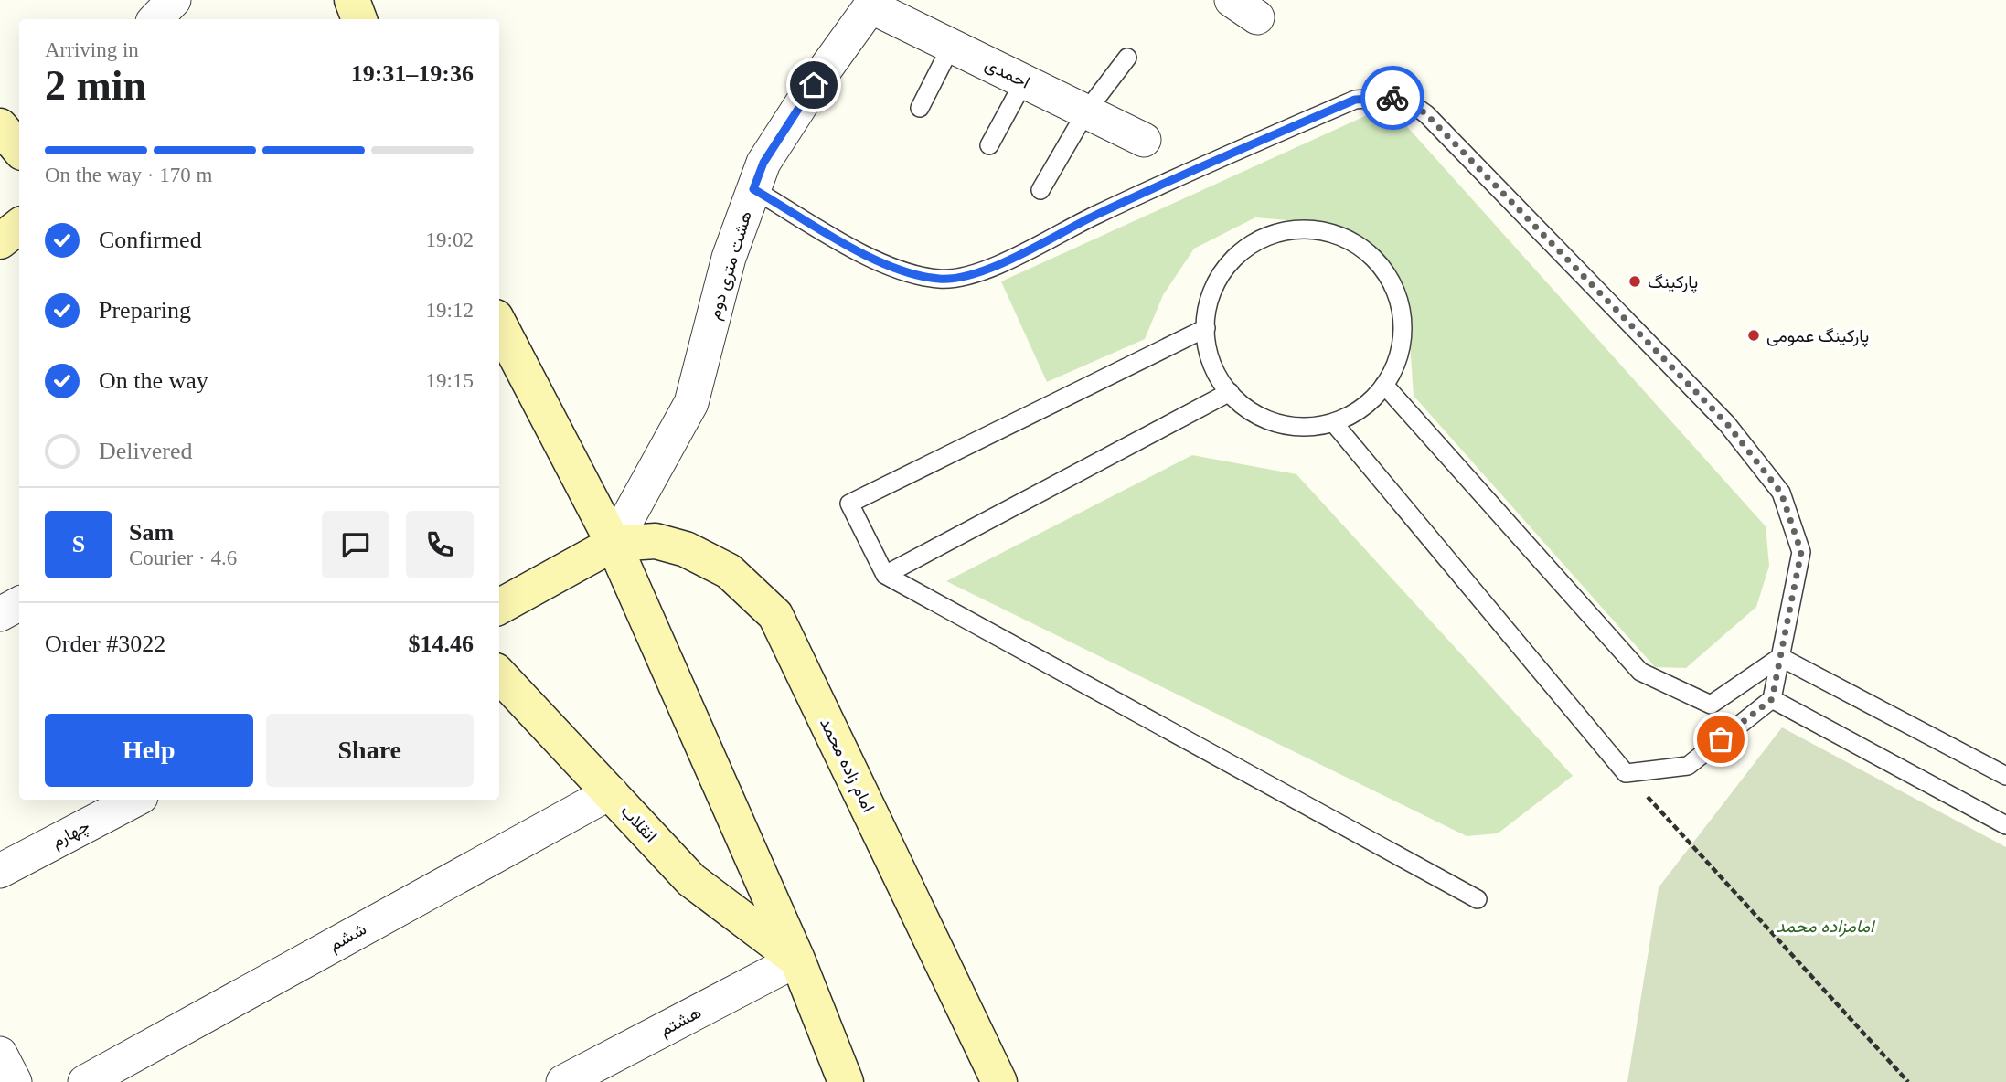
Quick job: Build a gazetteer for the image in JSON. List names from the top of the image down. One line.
{"streets":{"street":["احمدی","هشت متری دوم","امام زاده محمد","انقلاب","چهارم","ششم","هشتم"]},"crossings":[["احمدی","هشت متری دوم"],["هشت متری دوم","امام زاده محمد"],["انقلاب","ششم"],["انقلاب","هشتم"]],"parks":["امامزاده محمد"],"places":["پارکینگ","پارکینگ عمومی"],"page":{"heading":["2 min","Arriving in","19:31–19:36"],"panel":["Sam","Courier · 4.6","Order #3022","$14.46"],"bar":"On the way · 170 m","list":[["Confirmed","19:02"],["Preparing","19:12"],["On the way","19:15"],"Delivered"],"round":"S","buttons":["Help","Share"]}}
